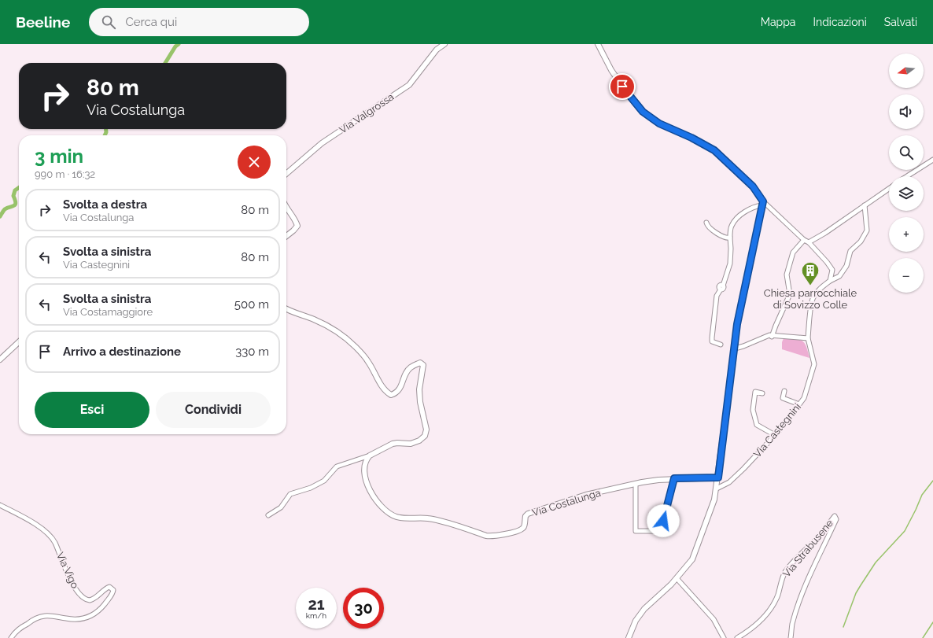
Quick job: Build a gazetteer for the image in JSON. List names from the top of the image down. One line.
{"streets":{"street":["Via Valgrossa","Via Castegnini","Via Costalunga","Via Strabusene","Via Vigo"]},"places":{"building":["Chiesa parrocchiale di Sovizzo Colle"]},"north":"left","page":{"header":"Beeline","search":"Cerca qui","nav":["Mappa","Indicazioni","Salvati"],"map_buttons":["+","−"],"turn":["80 m","Via Costalunga"],"heading":["3 min","990 m · 16:32"],"list":[{"name":"Svolta a destra","note":"Via Costalunga","value":"80 m"},{"name":"Svolta a sinistra","note":"Via Castegnini","value":"80 m"},{"name":"Svolta a sinistra","note":"Via Costamaggiore","value":"500 m"},{"name":"Arrivo a destinazione","value":"330 m"}],"buttons":["Esci","Condividi"],"speed":"21 km/h","limit":"30"}}
